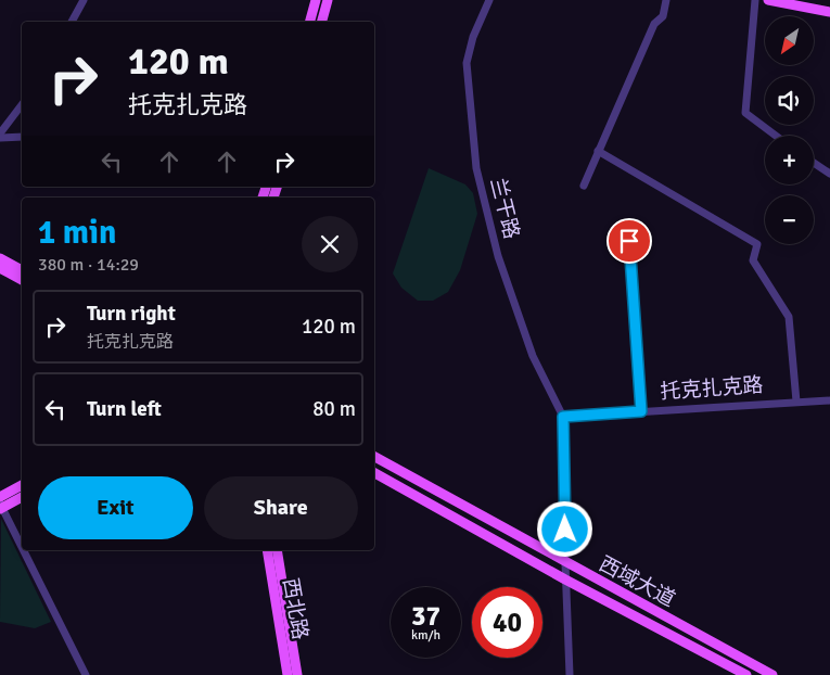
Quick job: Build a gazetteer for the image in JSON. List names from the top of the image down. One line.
{"streets":{"main road":["西域大道","西北路"],"street":["兰干路","托克扎克路"]},"crossings":[["兰干路","托克扎克路"]],"north":"bottom left","page":{"map_buttons":["+","−"],"turn":["120 m","托克扎克路"],"heading":["1 min","380 m · 14:29"],"list":[{"name":"Turn right","note":"托克扎克路","value":"120 m"},{"name":"Turn left","value":"80 m"}],"buttons":["Exit","Share"],"speed":"37 km/h","limit":"40"}}
